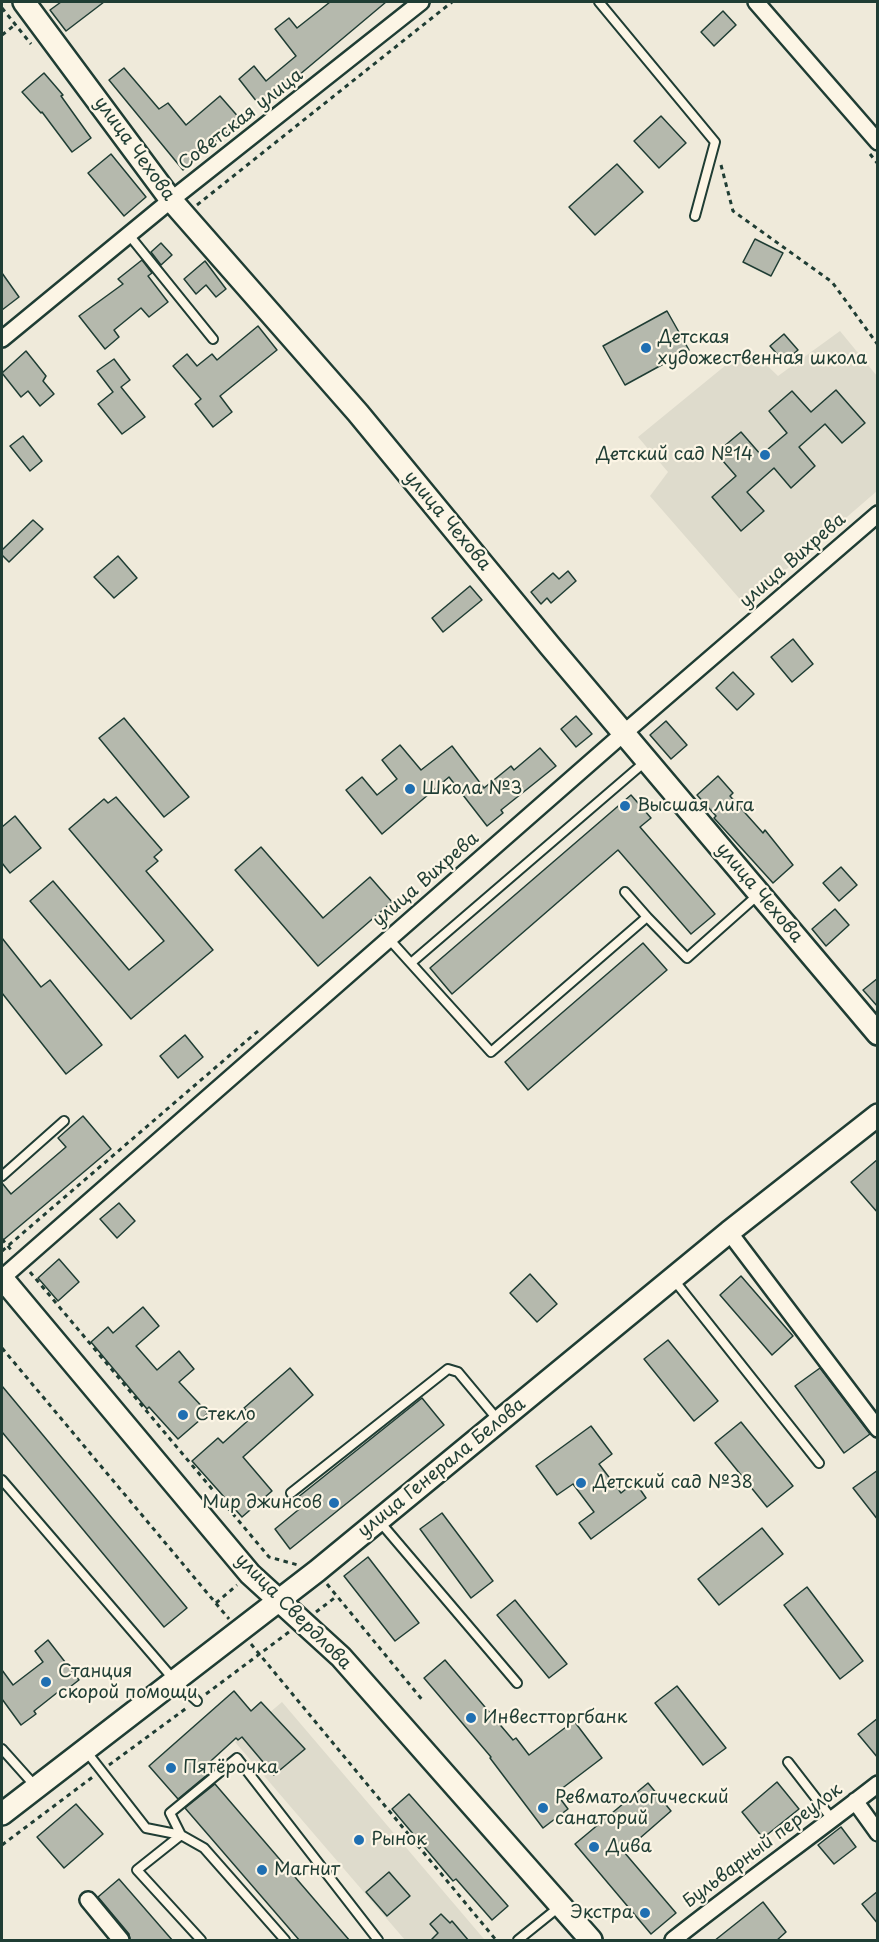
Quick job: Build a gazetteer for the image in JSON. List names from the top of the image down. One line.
{"streets":{"street":["Советская улица","улица Чехова","улица Вихрева","улица Генерала Белова","улица Свердлова","Бульварный переулок"]},"crossings":[["Советская улица","улица Чехова"],["улица Чехова","улица Вихрева"],["улица Вихрева","улица Свердлова"],["улица Генерала Белова","улица Свердлова"]],"places":["Детская художественная школа","Детский сад №14","Школа №3","Высшая лига","Стекло","Детский сад №38","Мир джинсов","Станция скорой помощи","Инвестторгбанк","Пятёрочка","Ревматологический санаторий","Рынок","Дива","Магнит","Экстра"]}
